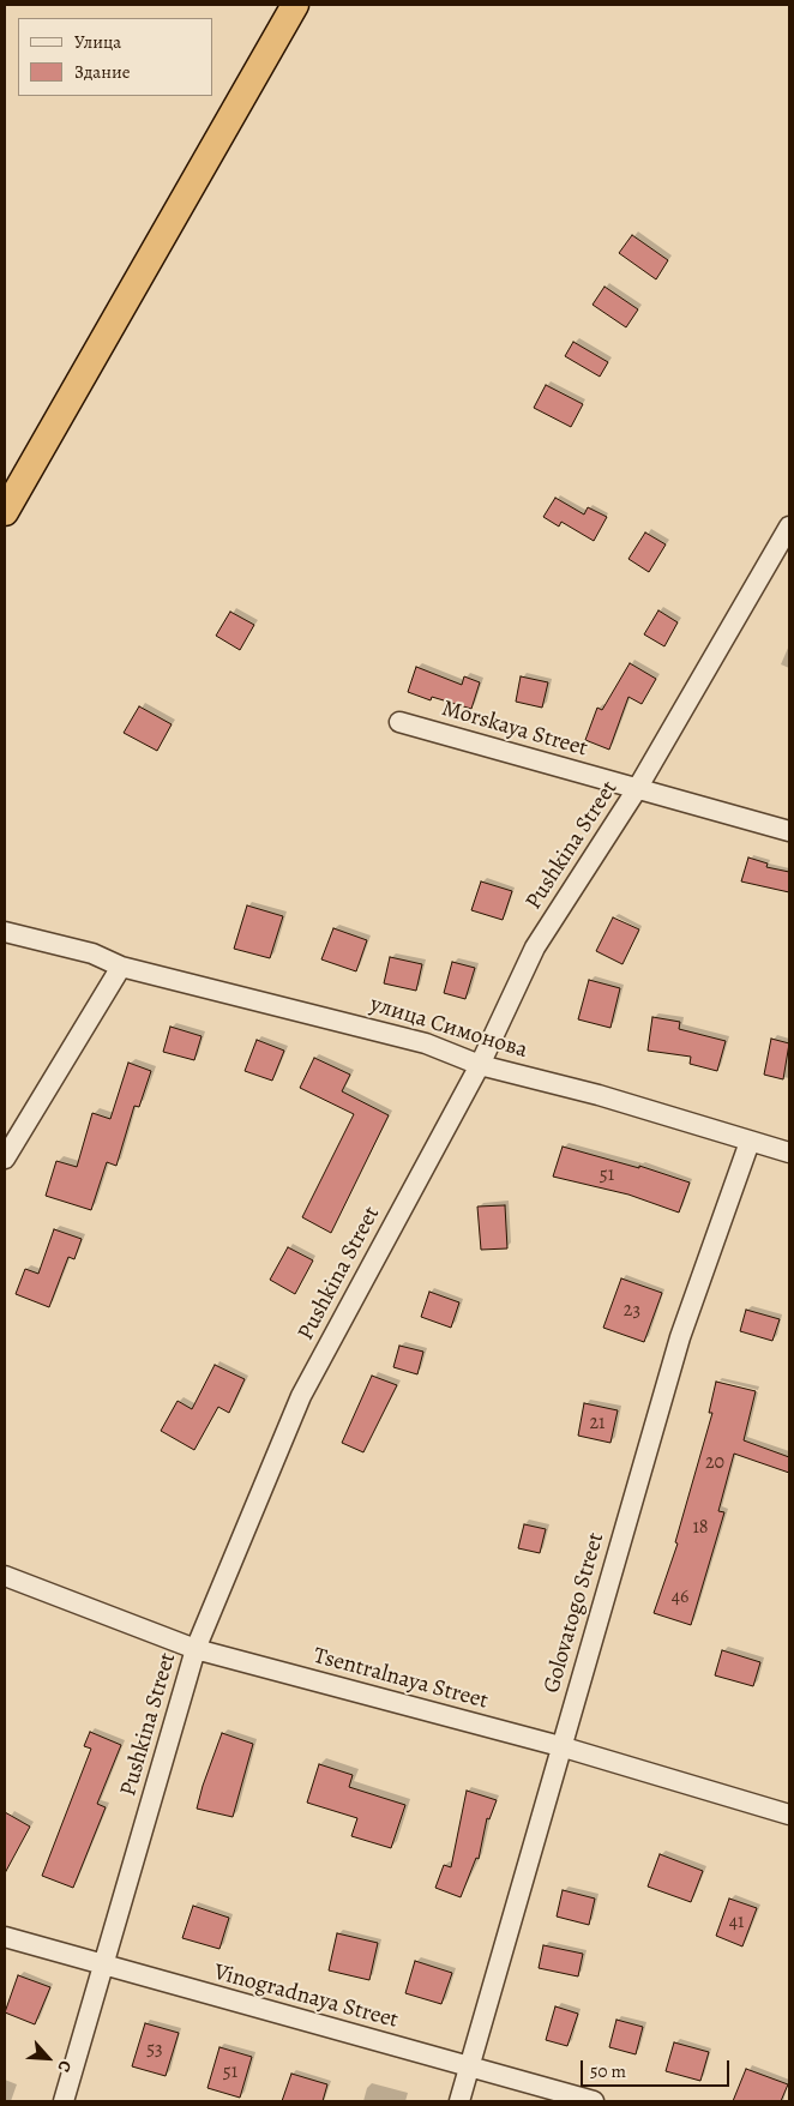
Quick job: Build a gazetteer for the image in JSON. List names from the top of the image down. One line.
{"streets":{"street":["Morskaya Street","Pushkina Street","улица Симонова","Golovatogo Street","Tsentralnaya Street","Vinogradnaya Street"]},"crossings":[["Morskaya Street","Pushkina Street"],["Pushkina Street","улица Симонова"],["Pushkina Street","Tsentralnaya Street"],["Pushkina Street","Vinogradnaya Street"],["улица Симонова","Golovatogo Street"],["Golovatogo Street","Tsentralnaya Street"],["Golovatogo Street","Vinogradnaya Street"]],"house_numbers":["51","23","21","20","18","46","41","53","51"],"legend":["Улица","Здание"],"scale_bar":"50 m","north":"bottom right"}
